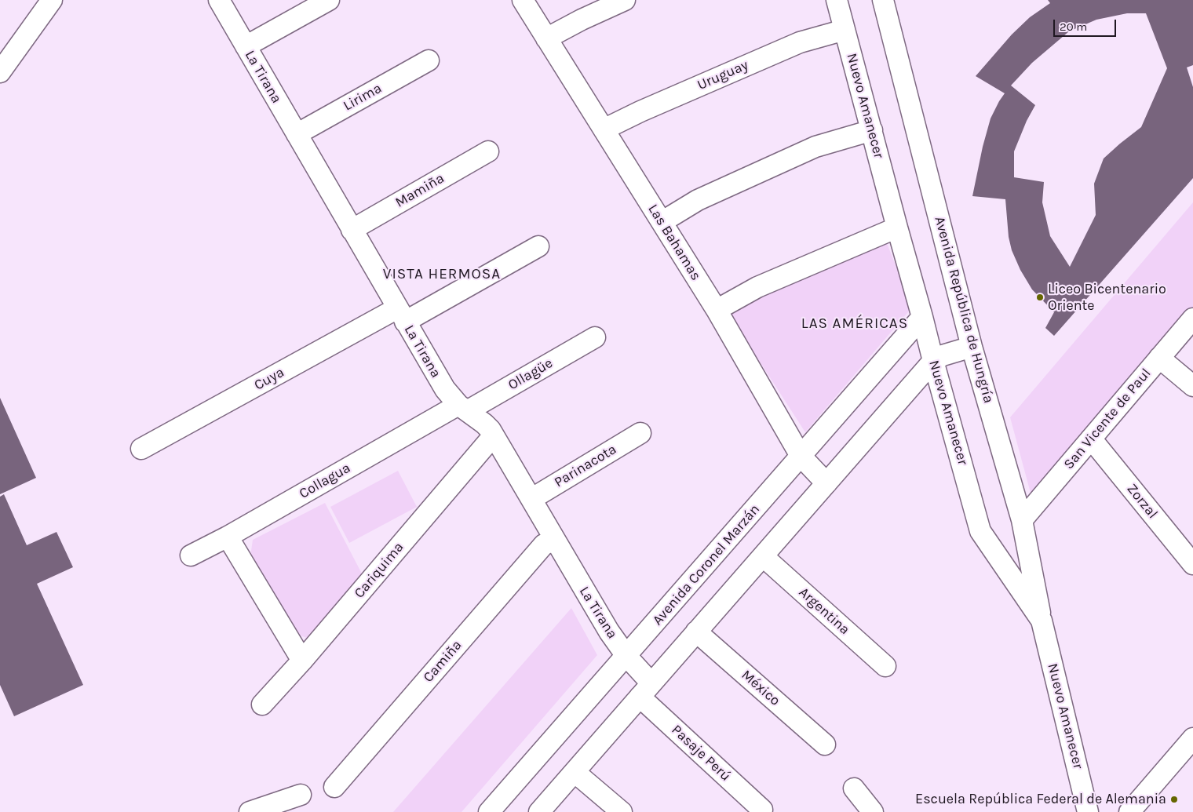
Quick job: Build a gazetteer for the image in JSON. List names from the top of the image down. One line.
{"streets":{"street":["Uruguay","La Tirana","Lirima","Nuevo Amanecer","Mamiña","Las Bahamas","Avenida República de Hungría","Ollagüe","Cuya","San Vicente de Paul","Parinacota","Collagua","Zorzal","Avenida Coronel Marzán","Cariquima","Argentina","Camiña","México","Pasaje Perú"]},"crossings":[["Uruguay","Nuevo Amanecer"],["Uruguay","Las Bahamas"],["La Tirana","Lirima"],["La Tirana","Mamiña"],["La Tirana","Ollagüe"],["La Tirana","Cuya"],["La Tirana","Parinacota"],["La Tirana","Collagua"],["La Tirana","Avenida Coronel Marzán"],["La Tirana","Cariquima"],["La Tirana","Camiña"],["La Tirana","Pasaje Perú"],["Nuevo Amanecer","Avenida República de Hungría"],["Nuevo Amanecer","Avenida Coronel Marzán"],["Las Bahamas","Avenida Coronel Marzán"],["Avenida República de Hungría","San Vicente de Paul"],["Ollagüe","Collagua"],["San Vicente de Paul","Zorzal"]],"districts":["VISTA HERMOSA","LAS AMÉRICAS"],"places":["Liceo Bicentenario Oriente","Escuela República Federal de Alemania"],"scale_bar":"20 m"}
